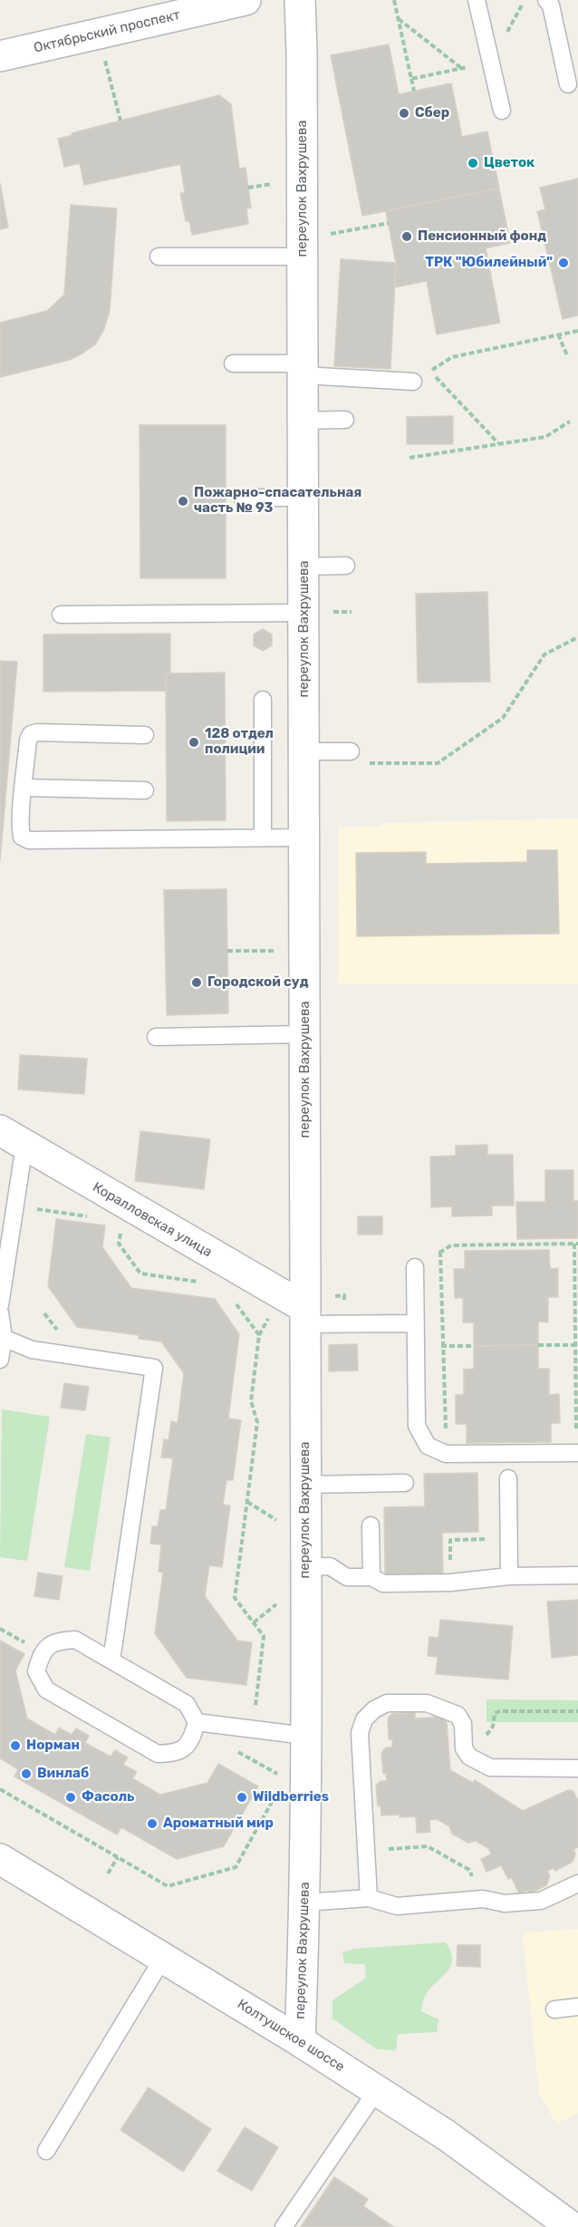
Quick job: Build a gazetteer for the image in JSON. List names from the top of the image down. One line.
{"streets":{"street":["Октябрьский проспект","переулок Вахрушева","Коралловская улица","Колтушское шоссе"]},"crossings":[["переулок Вахрушева","Коралловская улица"],["переулок Вахрушева","Колтушское шоссе"]],"places":["Сбер","Цветок","Пенсионный фонд","ТРК \"Юбилейный\"","Пожарно-спасательная часть № 93","128 отдел полиции","Городской суд","Норман","Винлаб","Фасоль","Wildberries","Ароматный мир"]}
